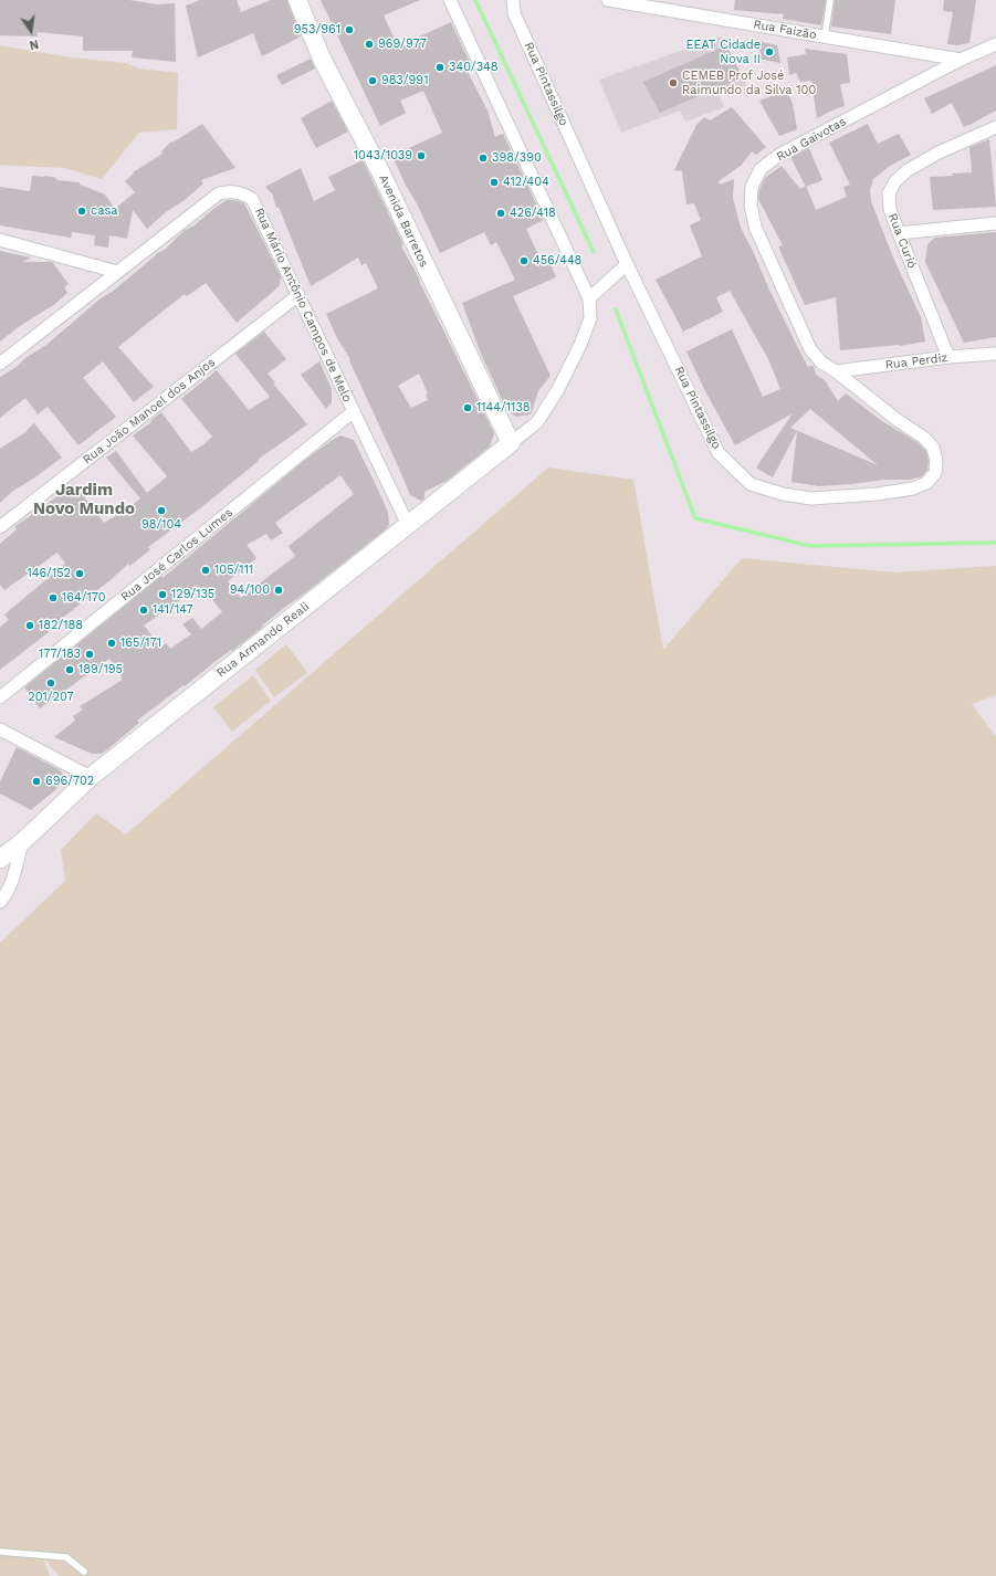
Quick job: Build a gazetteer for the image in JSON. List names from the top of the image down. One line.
{"streets":{"street":["Rua Faizão","Rua Pintassilgo","Rua Gaivotas","Avenida Barretos","Rua Curió","Rua Mário Antônio Campos de Melo","Rua Perdiz","Rua João Manoel dos Anjos","Rua José Carlos Lumes","Rua Armando Reali"]},"crossings":[["Rua Faizão","Rua Gaivotas"],["Rua Pintassilgo","Rua Gaivotas"],["Rua Pintassilgo","Rua Perdiz"],["Rua Gaivotas","Rua Perdiz"],["Avenida Barretos","Rua Armando Reali"],["Rua Curió","Rua Perdiz"],["Rua Mário Antônio Campos de Melo","Rua João Manoel dos Anjos"],["Rua Mário Antônio Campos de Melo","Rua José Carlos Lumes"],["Rua Mário Antônio Campos de Melo","Rua Armando Reali"]],"districts":["Jardim Novo Mundo"],"places":["953/961","969/977","EEAT Cidade Nova II","340/348","983/991","CEMEB Prof José Raimundo da Silva 100","1043/1039","398/390","412/404","casa","426/418","456/448","1144/1138","98/104","105/111","146/152","94/100","129/135","164/170","141/147","182/188","165/171","177/183","189/195","201/207","696/702"],"north":"bottom"}
